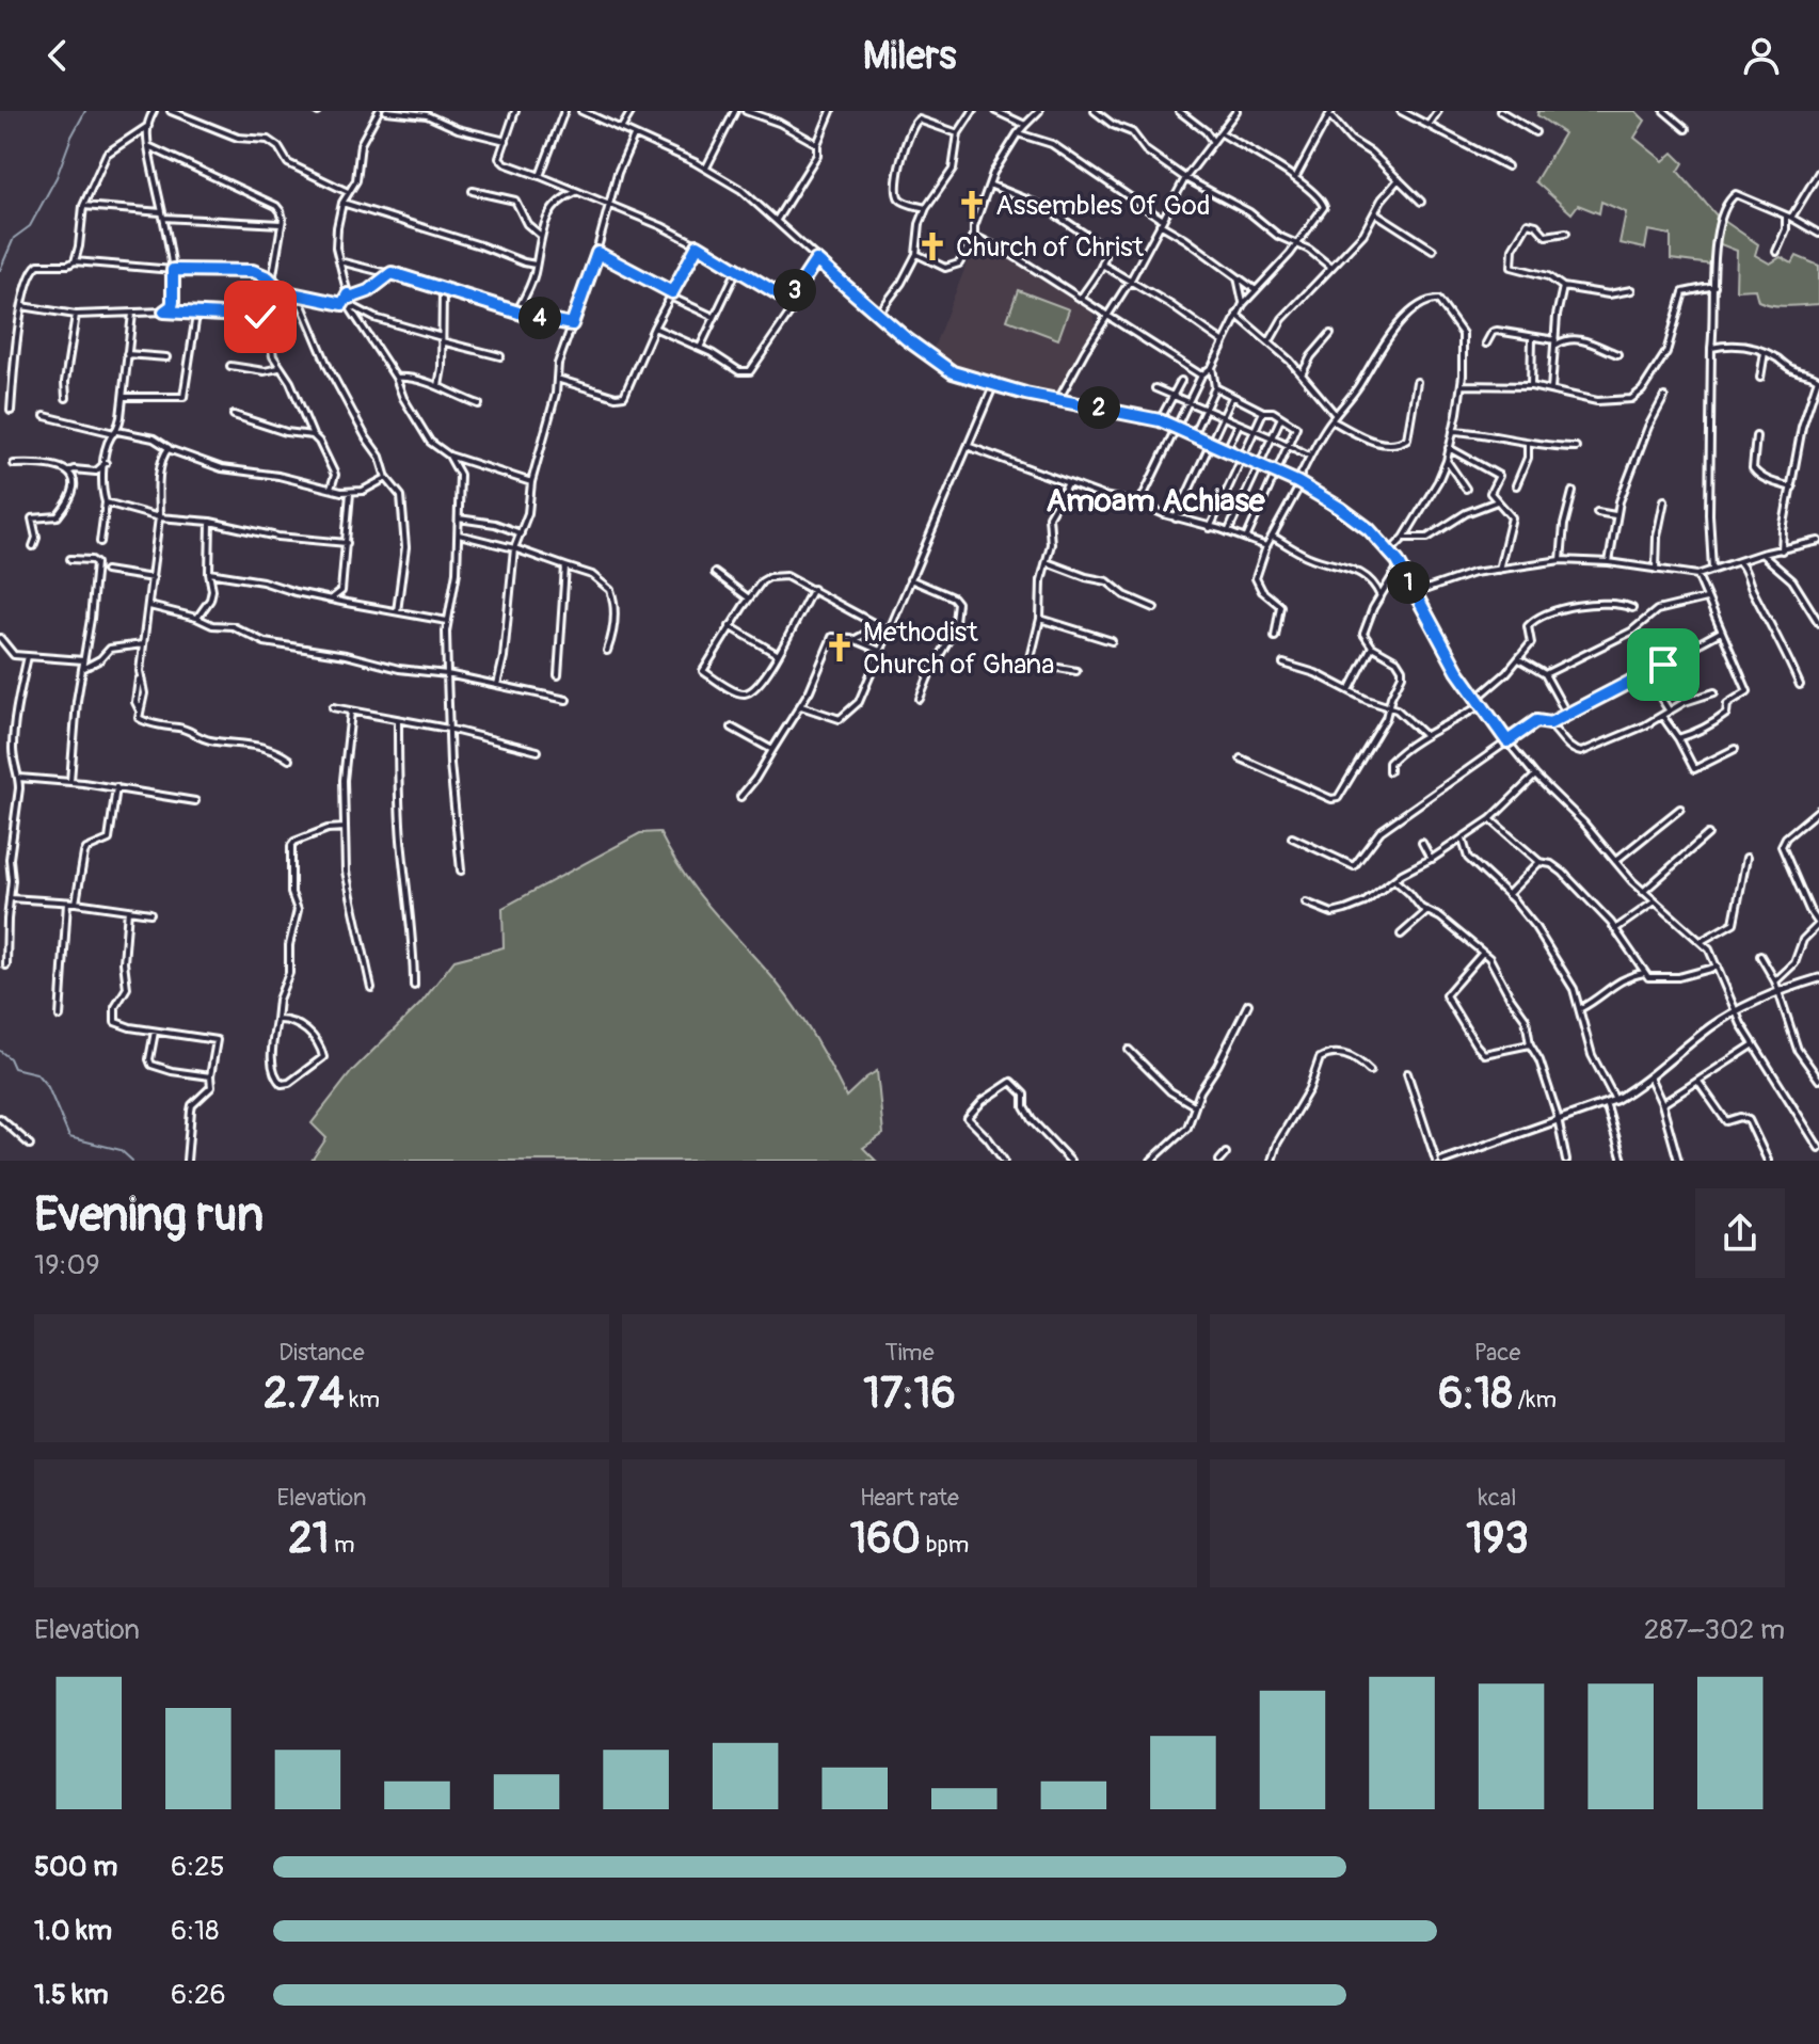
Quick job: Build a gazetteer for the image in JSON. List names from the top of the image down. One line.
{"districts":["Amoam Achiase"],"places":{"church":["Assembles Of God","Church of Christ","Methodist Church of Ghana"]},"page":{"header":"Milers","pins":["3","4","2","1"],"heading":["Evening run","19:09"],"stats":[["Distance","2.74 km"],["Time","17:16"],["Pace","6:18 /km"],["Elevation","21 m"],["Heart rate","160 bpm"],["kcal","193"]],"chart":["Elevation","287–302 m"],"list":[{"name":"500 m","note":"6:25"},{"name":"1.0 km","note":"6:18"},{"name":"1.5 km","note":"6:26"}]}}
